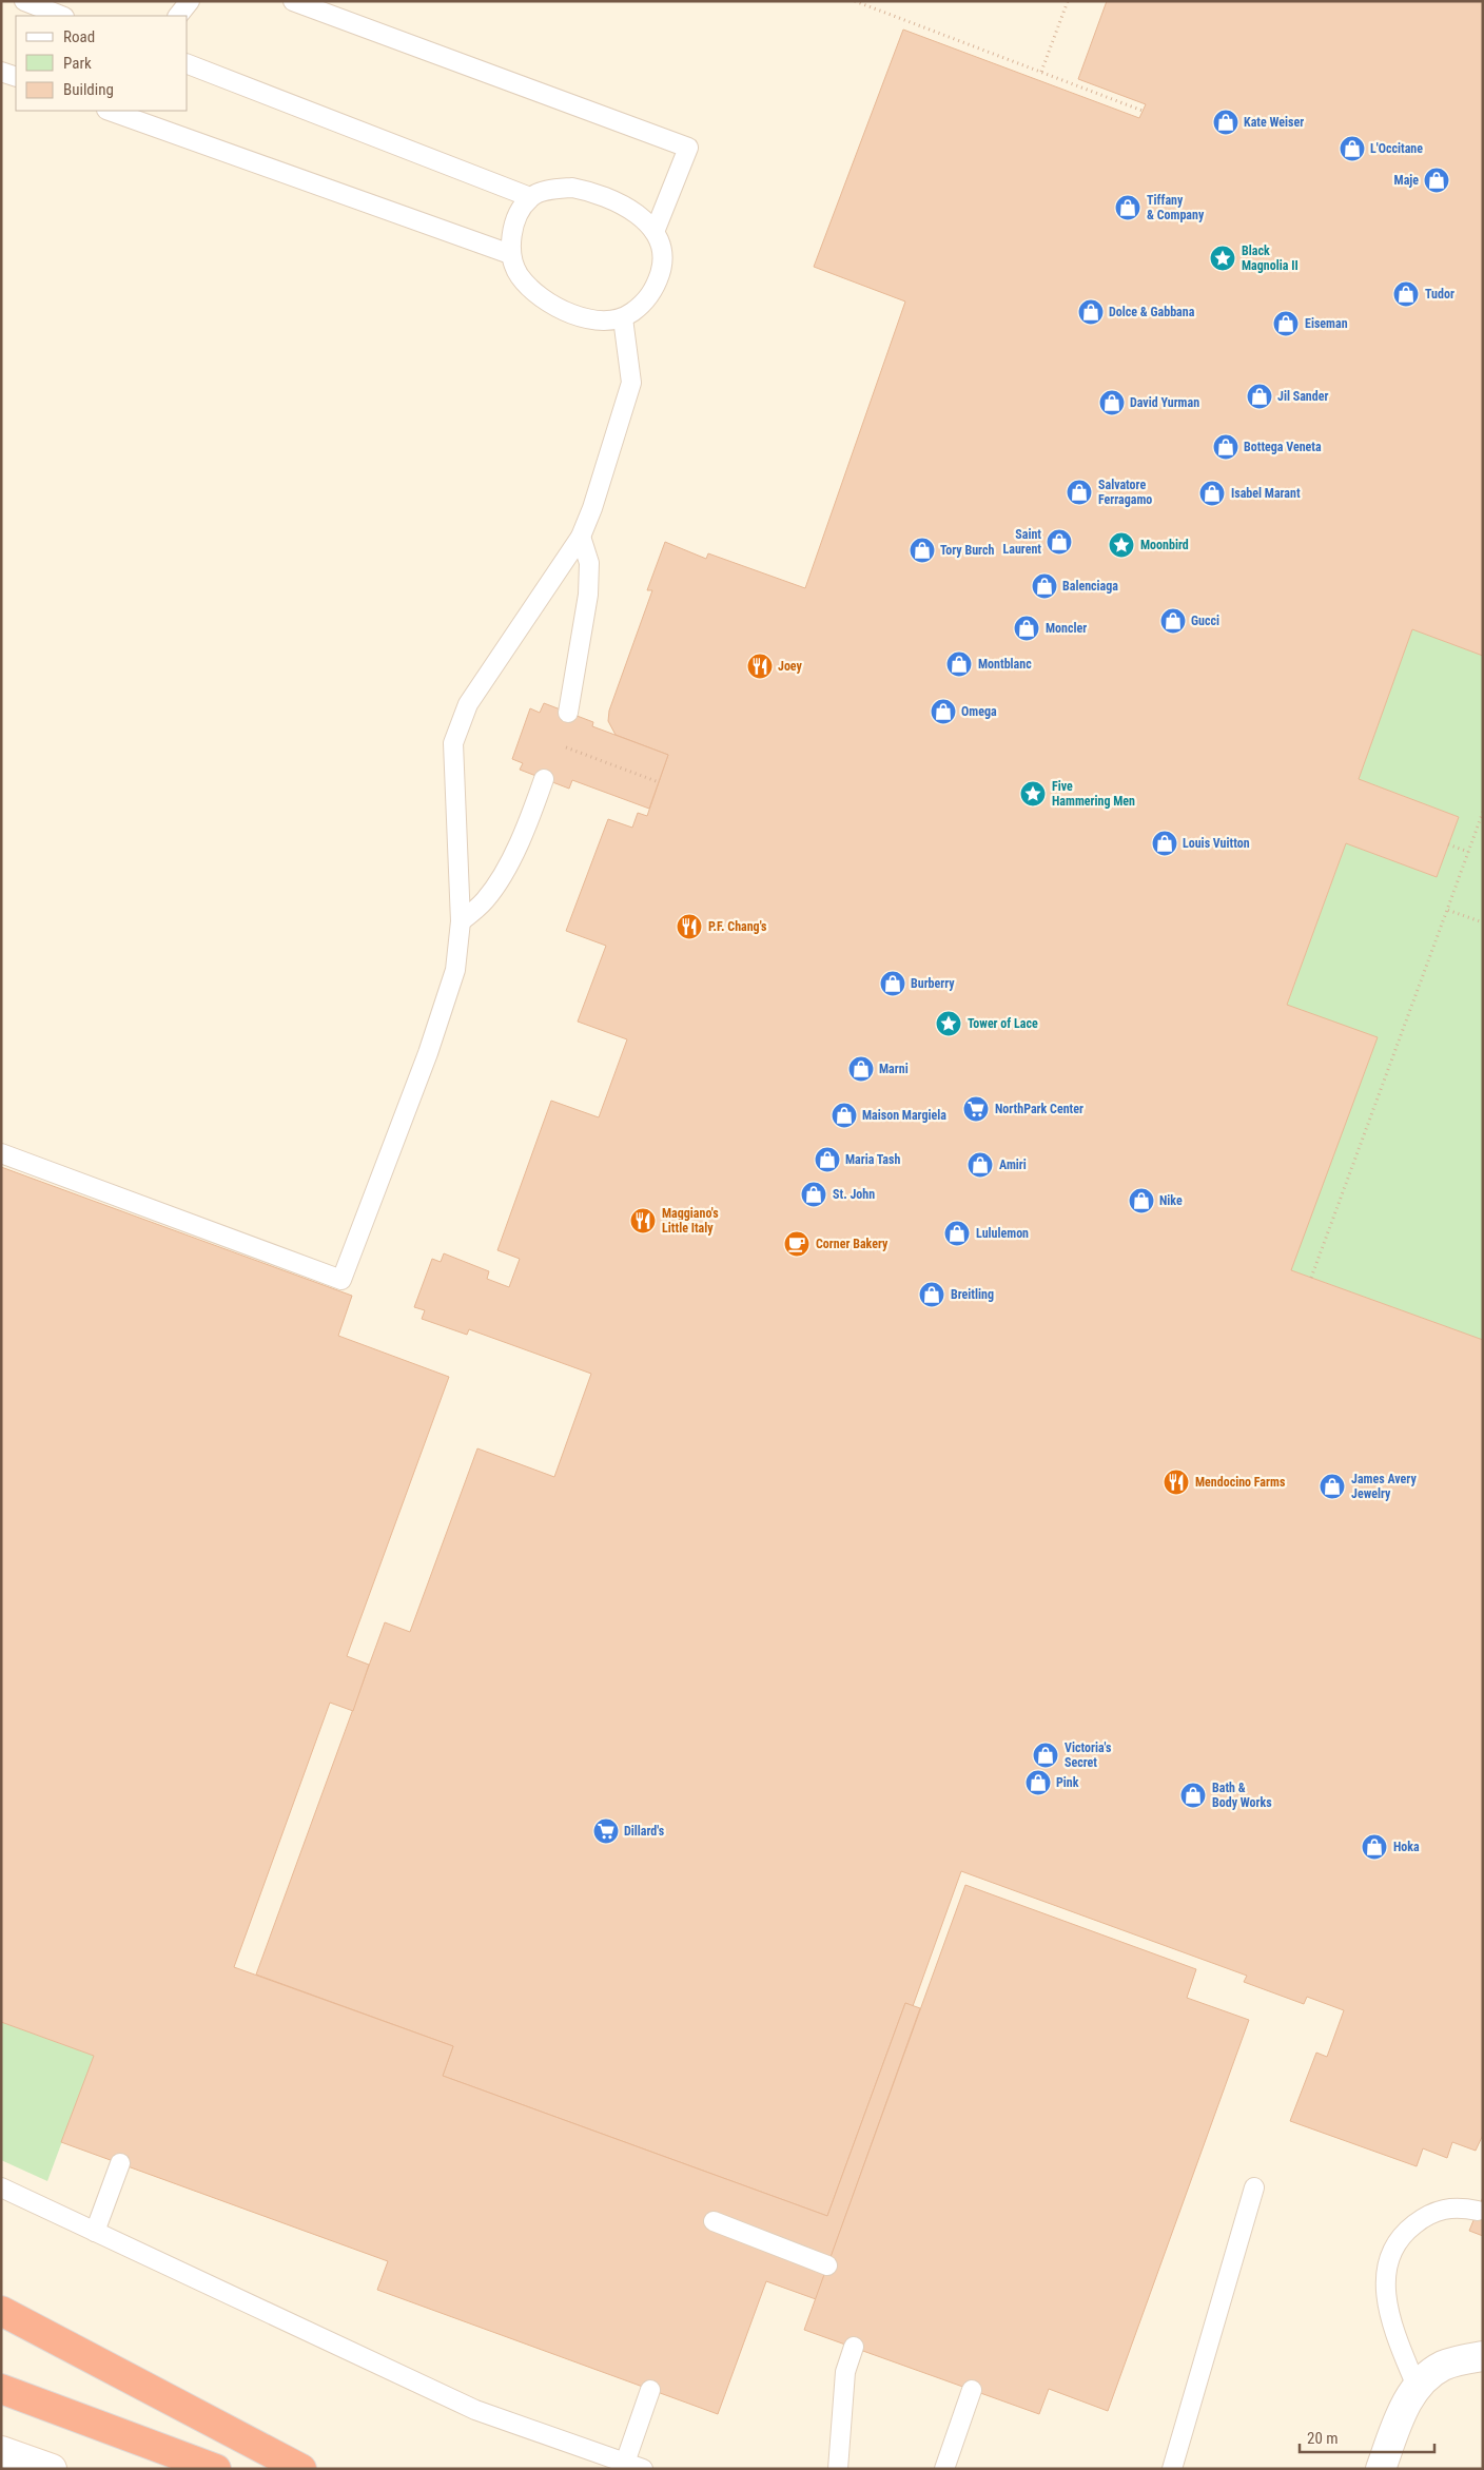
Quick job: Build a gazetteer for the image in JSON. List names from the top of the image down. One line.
{"places":{"shop":["Kate Weiser","L'Occitane","Maje","Tiffany & Company","Tudor","Dolce & Gabbana","Eiseman","Jil Sander","David Yurman","Bottega Veneta","Salvatore Ferragamo","Isabel Marant","Saint Laurent","Tory Burch","Balenciaga","Gucci","Moncler","Montblanc","Omega","Louis Vuitton","Burberry","Marni","Maison Margiela","Maria Tash","Amiri","St. John","Nike","Lululemon","Breitling","James Avery Jewelry","Victoria's Secret","Pink","Bath & Body Works","Hoka"],"place":["Black Magnolia II","Moonbird","Five Hammering Men","Tower of Lace"],"restaurant":["Joey","P.F. Chang's","Maggiano's Little Italy","Mendocino Farms"],"supermarket":["NorthPark Center","Dillard's"],"cafe":["Corner Bakery"]},"legend":["Road","Park","Building"],"scale_bar":"20 m"}
